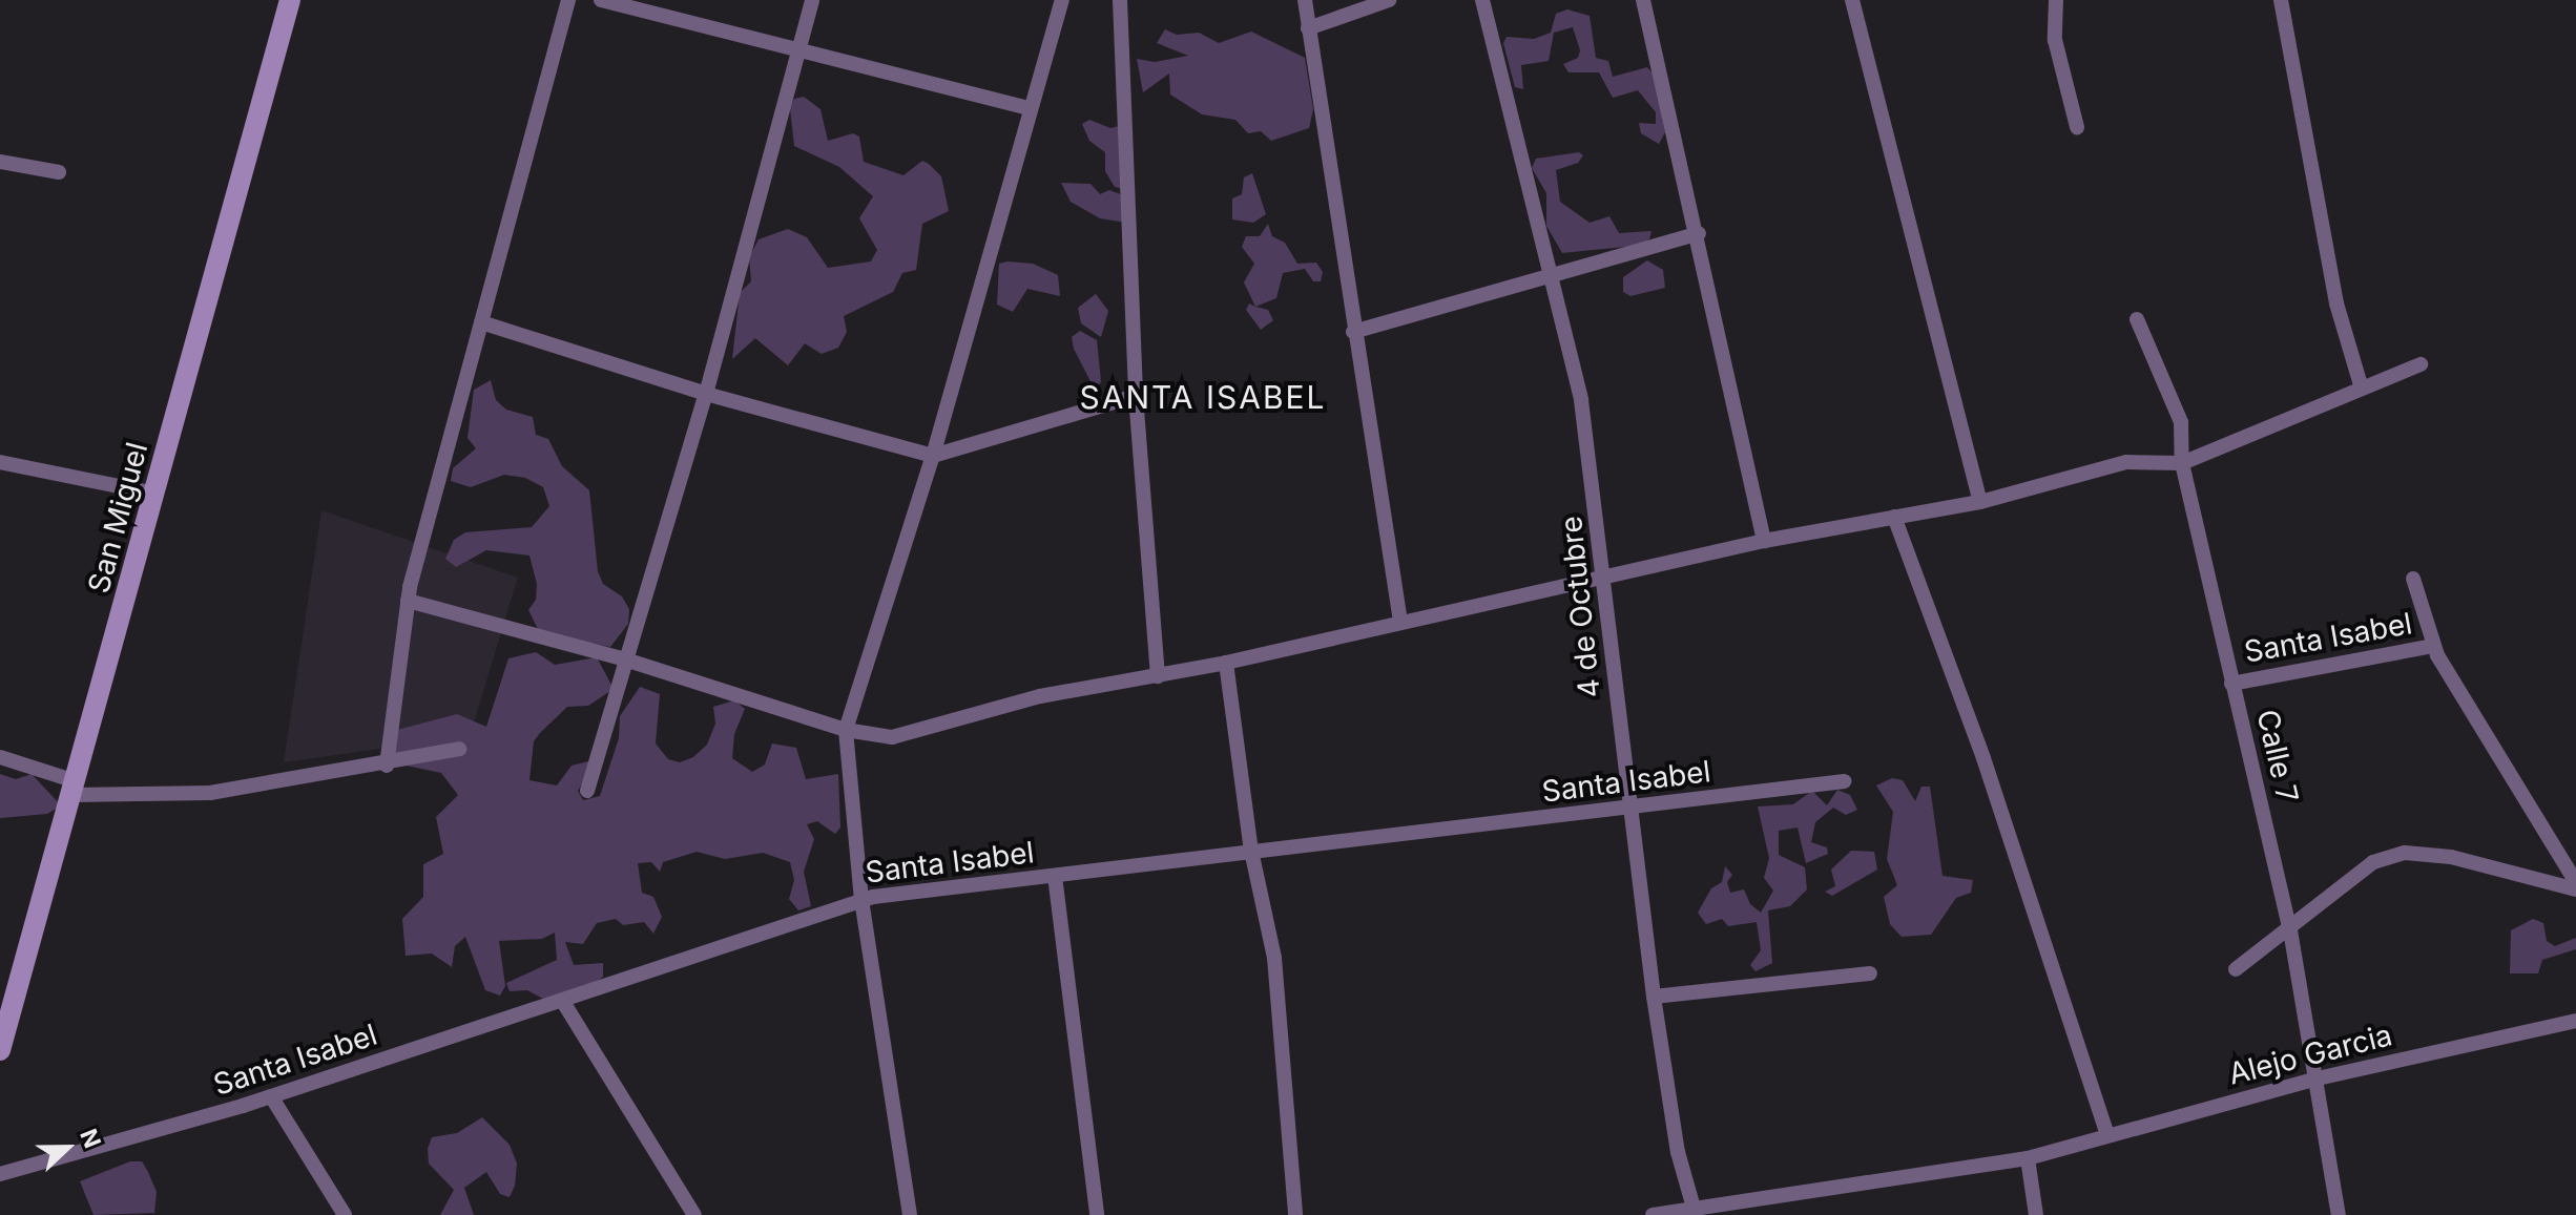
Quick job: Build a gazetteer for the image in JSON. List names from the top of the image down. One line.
{"streets":{"street":["San Miguel","4 de Octubre","Santa Isabel","Calle 7","Alejo Garcia"]},"crossings":[["4 de Octubre","Santa Isabel"],["4 de Octubre","Alejo Garcia"],["Santa Isabel","Calle 7"],["Calle 7","Alejo Garcia"]],"districts":["SANTA ISABEL"],"north":"right"}
